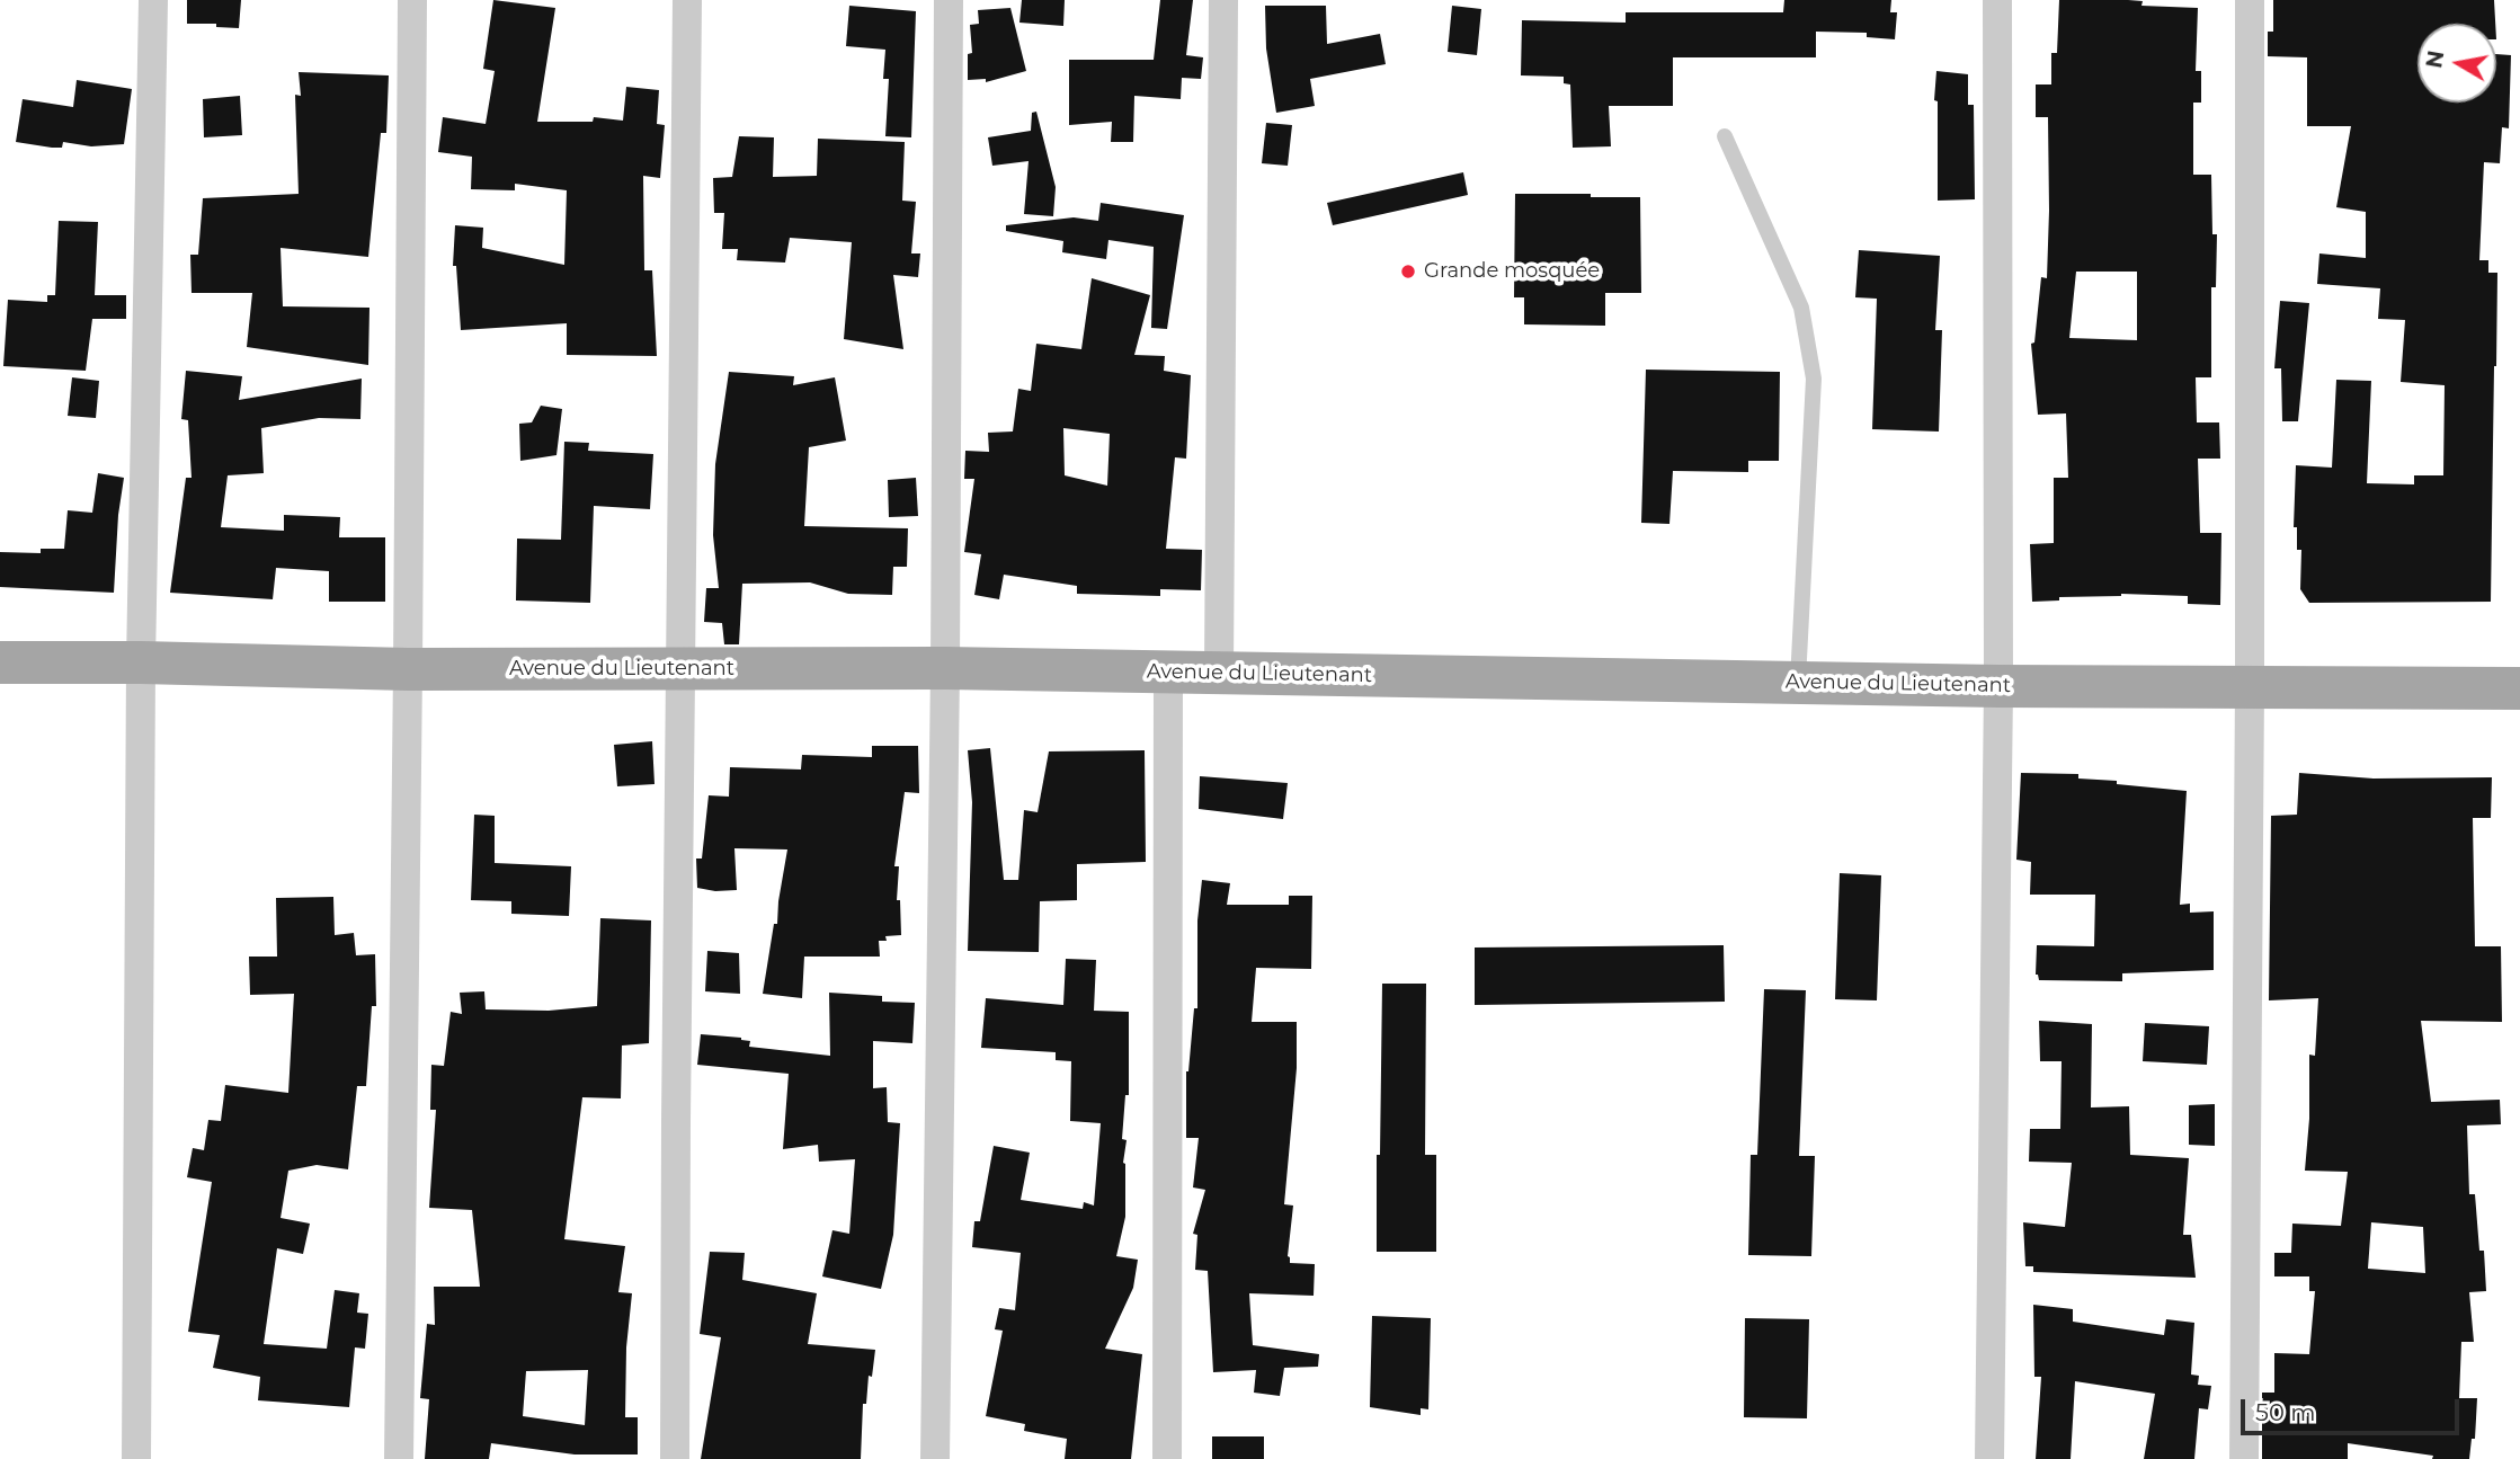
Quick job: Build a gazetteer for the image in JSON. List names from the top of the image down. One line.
{"streets":{"main road":["Avenue du Lieutenant"]},"places":["Grande mosquée"],"scale_bar":"50 m","north":"left"}
